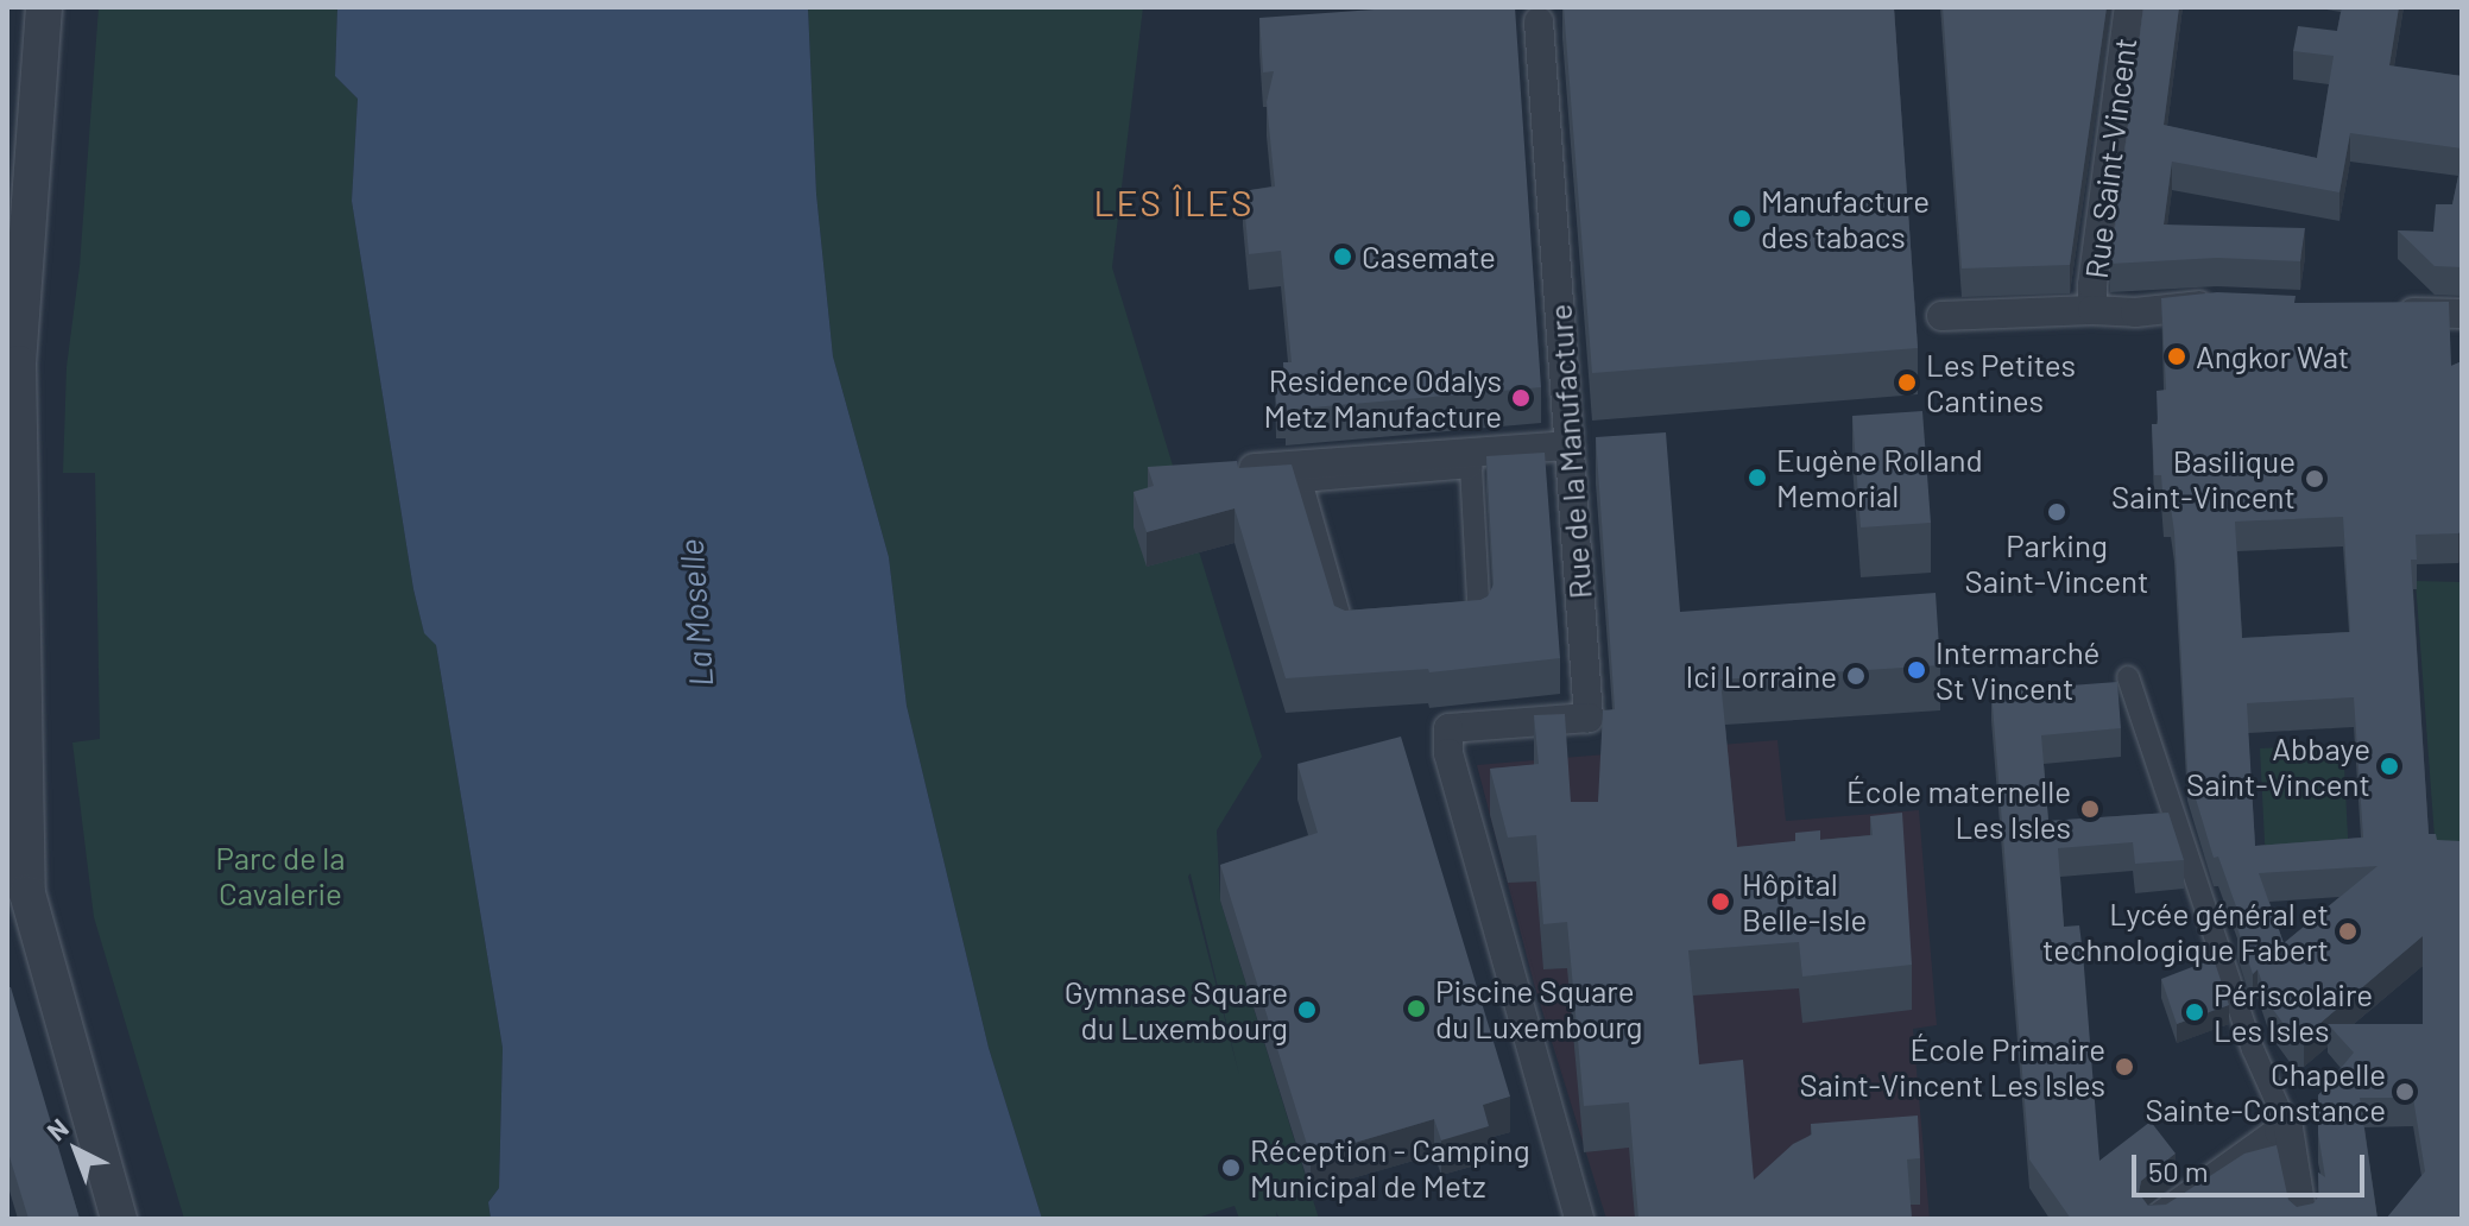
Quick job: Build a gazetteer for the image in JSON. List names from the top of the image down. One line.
{"streets":{"street":["Rue Saint-Vincent","Rue de la Manufacture"]},"districts":["LES ÎLES"],"water":["La Moselle"],"parks":["Parc de la Cavalerie"],"places":["Manufacture des tabacs","Casemate","Angkor Wat","Les Petites Cantines","Residence Odalys Metz Manufacture","Eugène Rolland Memorial","Basilique Saint-Vincent","Parking Saint-Vincent","Intermarché St Vincent","Ici Lorraine","Abbaye Saint-Vincent","École maternelle Les Isles","Hôpital Belle-Isle","Lycée général et technologique Fabert","Piscine Square du Luxembourg","Gymnase Square du Luxembourg","Périscolaire Les Isles","École Primaire Saint-Vincent Les Isles","Chapelle Sainte-Constance","Réception - Camping Municipal de Metz"],"scale_bar":"50 m","north":"top left"}
